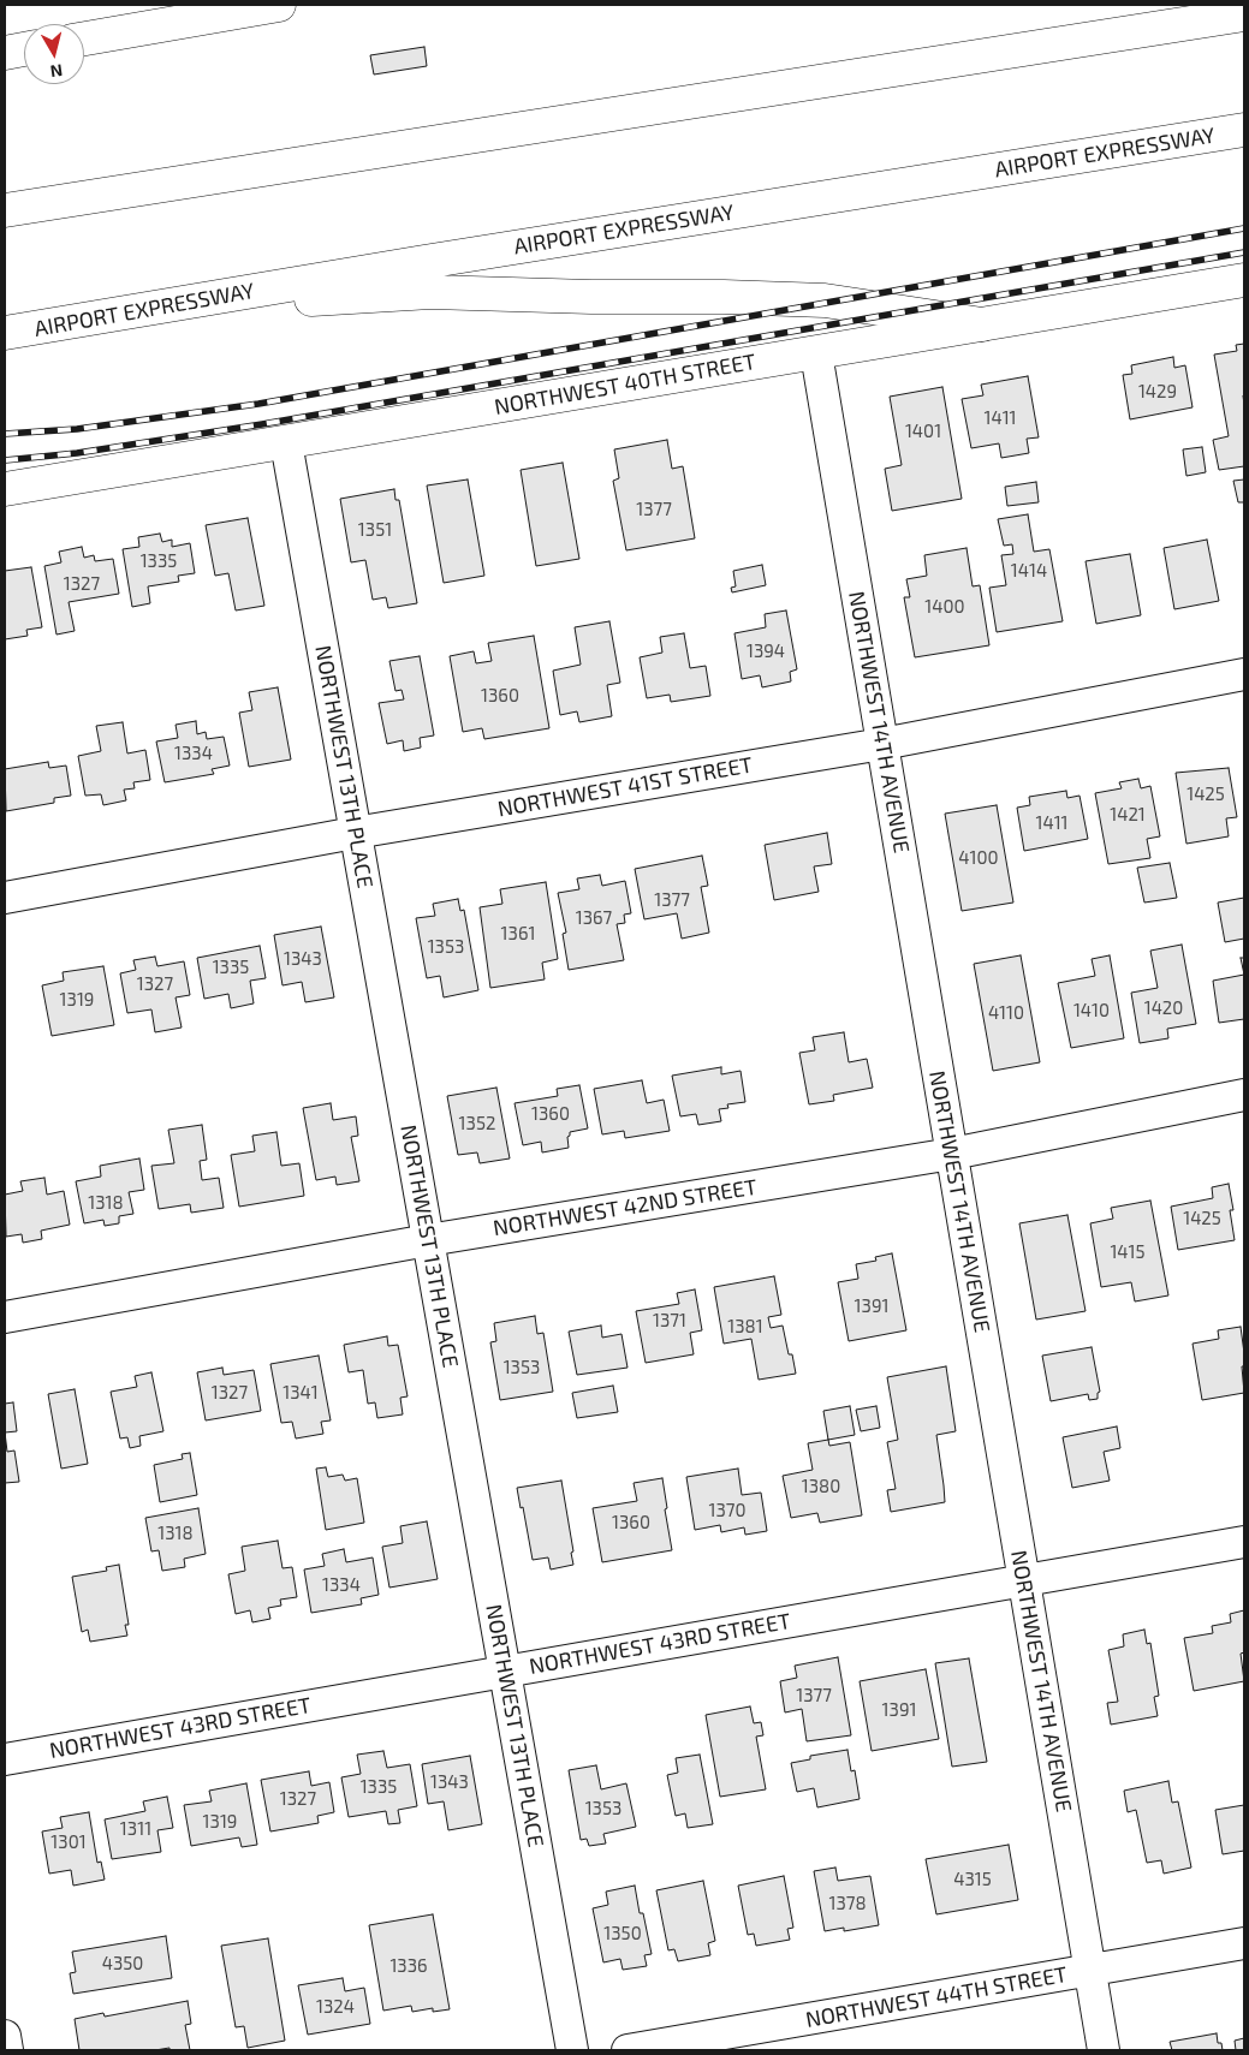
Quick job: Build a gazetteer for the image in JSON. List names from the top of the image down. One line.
{"streets":{"main road":["AIRPORT EXPRESSWAY","NORTHWEST 40TH STREET"],"street":["NORTHWEST 14TH AVENUE","NORTHWEST 13TH PLACE","NORTHWEST 41ST STREET","NORTHWEST 42ND STREET","NORTHWEST 43RD STREET","NORTHWEST 44TH STREET"]},"crossings":[["NORTHWEST 40TH STREET","NORTHWEST 14TH AVENUE"],["NORTHWEST 40TH STREET","NORTHWEST 13TH PLACE"],["NORTHWEST 14TH AVENUE","NORTHWEST 41ST STREET"],["NORTHWEST 14TH AVENUE","NORTHWEST 42ND STREET"],["NORTHWEST 14TH AVENUE","NORTHWEST 43RD STREET"],["NORTHWEST 14TH AVENUE","NORTHWEST 44TH STREET"],["NORTHWEST 13TH PLACE","NORTHWEST 41ST STREET"],["NORTHWEST 13TH PLACE","NORTHWEST 42ND STREET"],["NORTHWEST 13TH PLACE","NORTHWEST 43RD STREET"]],"house_numbers":["1429","1411","1401","1377","1351","1335","1414","1327","1400","1394","1360","1334","1425","1421","1411","4100","1377","1367","1361","1353","1343","1335","1327","1319","1420","1410","4110","1360","1352","1318","1425","1415","1391","1371","1381","1353","1327","1341","1380","1370","1360","1318","1334","1377","1391","1343","1335","1327","1353","1319","1311","1301","4315","1378","1350","4350","1336","1324"],"north":"bottom"}
